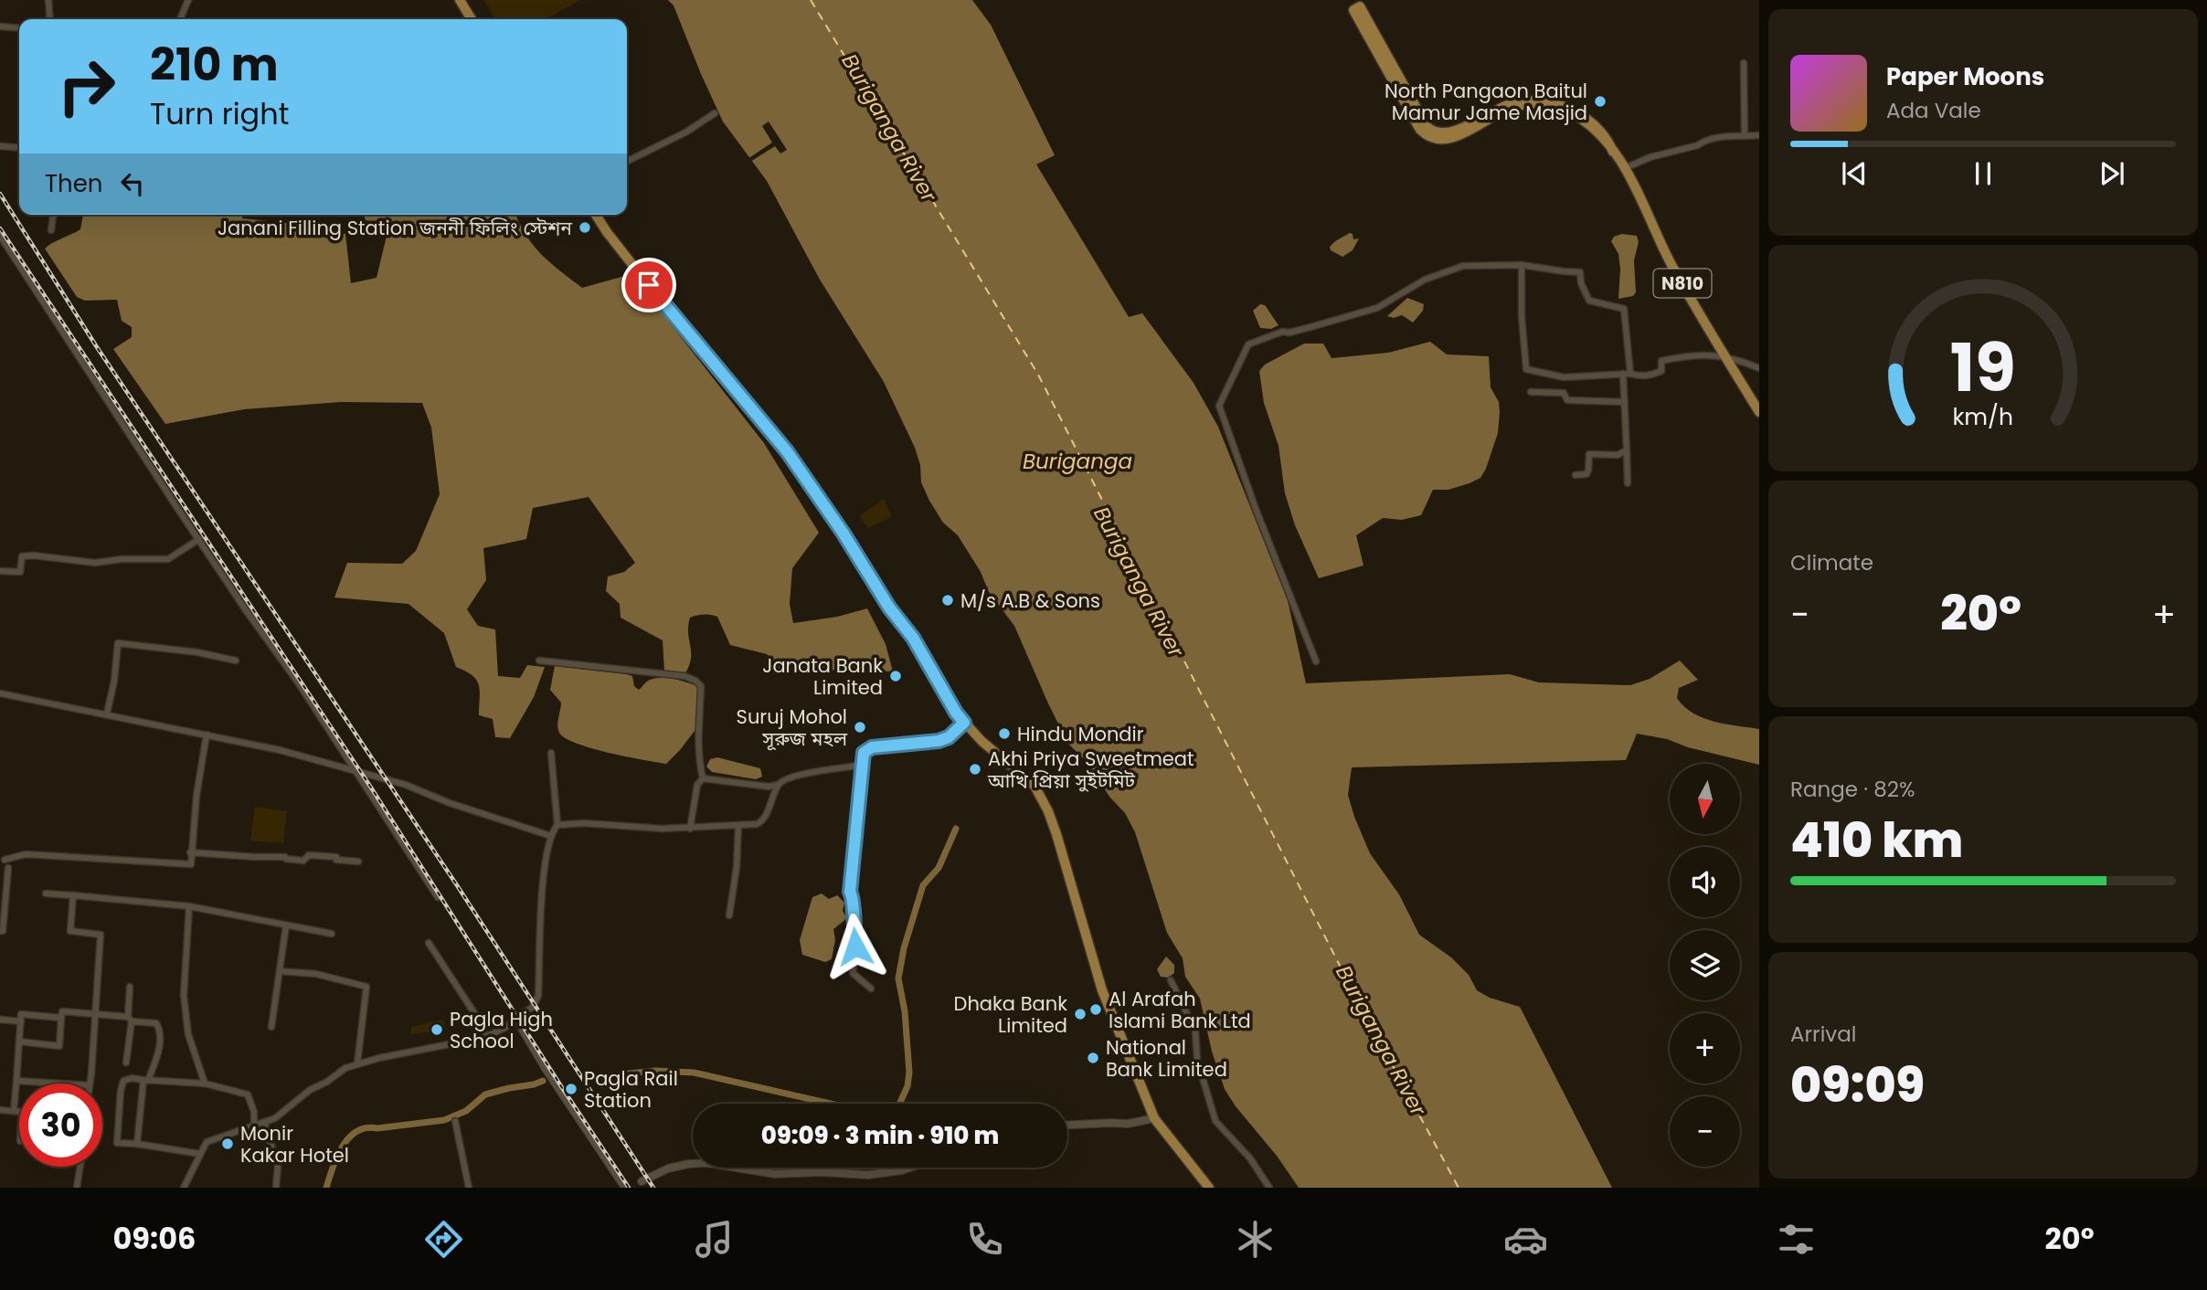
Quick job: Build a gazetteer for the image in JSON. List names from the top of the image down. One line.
{"streets":{"highway":["N810"]},"water":["Buriganga River","Buriganga"],"places":["North Pangaon Baitul Mamur Jame Masjid","Janani Filling Station জননী ফিলিং স্টেশন","M/s A.B & Sons","Janata Bank Limited","Suruj Mohol সূরুজ মহল","Hindu Mondir","Akhi Priya Sweetmeat আখি প্রিয়া সুইটমিট","Al Arafah Islami Bank Ltd","Dhaka Bank Limited","Pagla High School","National Bank Limited","Pagla Rail Station","Monir Kakar Hotel"],"north":"bottom","page":{"turn":["210 m","Turn right"],"song":["Paper Moons","Ada Vale"],"then":"Then","tile":["Climate",["Range · 82%","410 km"],["Arrival","09:09"]],"heat":["−","20°","+"],"map_buttons":["+","−"],"limit":"30","trip":"09:09 · 3 min · 910 m","tabs":["09:06","20°"],"gauge":["19","km/h"]}}
